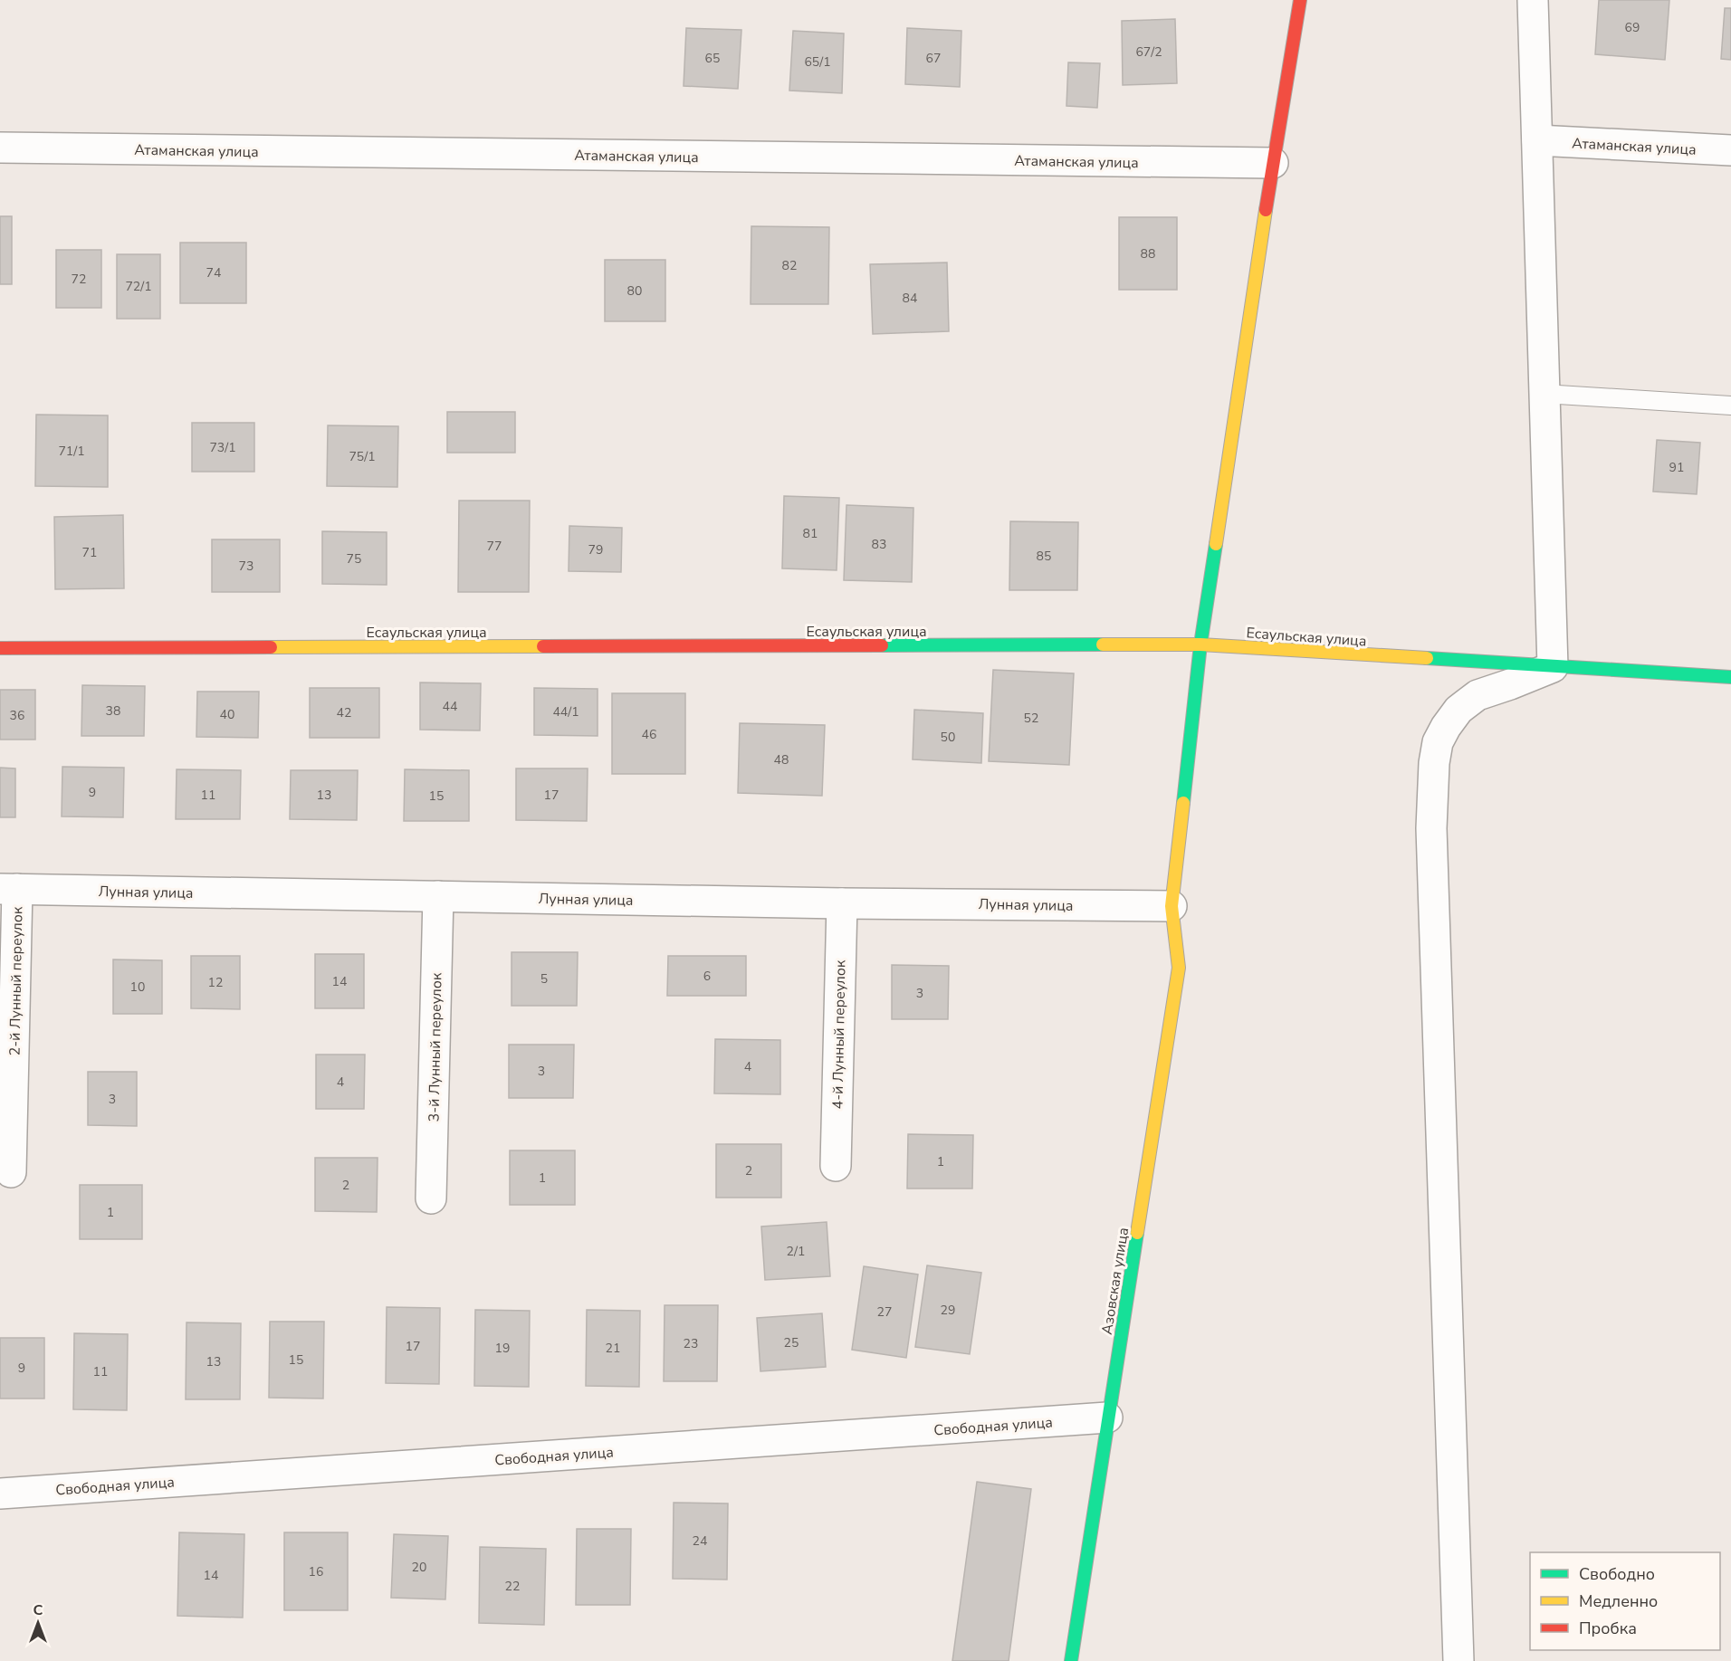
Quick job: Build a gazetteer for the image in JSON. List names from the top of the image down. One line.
{"streets":{"street":["Атаманская улица","Есаульская улица","Лунная улица","2-й Лунный переулок","4-й Лунный переулок","3-й Лунный переулок","Азовская улица","Свободная улица"]},"crossings":[["Атаманская улица","Азовская улица"],["Есаульская улица","Азовская улица"],["Лунная улица","2-й Лунный переулок"],["Лунная улица","4-й Лунный переулок"],["Лунная улица","3-й Лунный переулок"],["Лунная улица","Азовская улица"],["Азовская улица","Свободная улица"]],"house_numbers":["69","67/2","65","67","65/1","88","82","74","72","72/1","80","84","73/1","71/1","75/1","91","81","83","77","79","71","85","75","73","44","38","44/1","42","40","36","52","46","50","48","9","11","13","17","15","6","5","14","12","10","3","4","3","4","3","1","2","1","2","1","2/1","29","27","25","23","17","19","21","15","13","9","11","24","20","16","14","22"],"legend":["Свободно","Медленно","Пробка"],"north":"top"}
